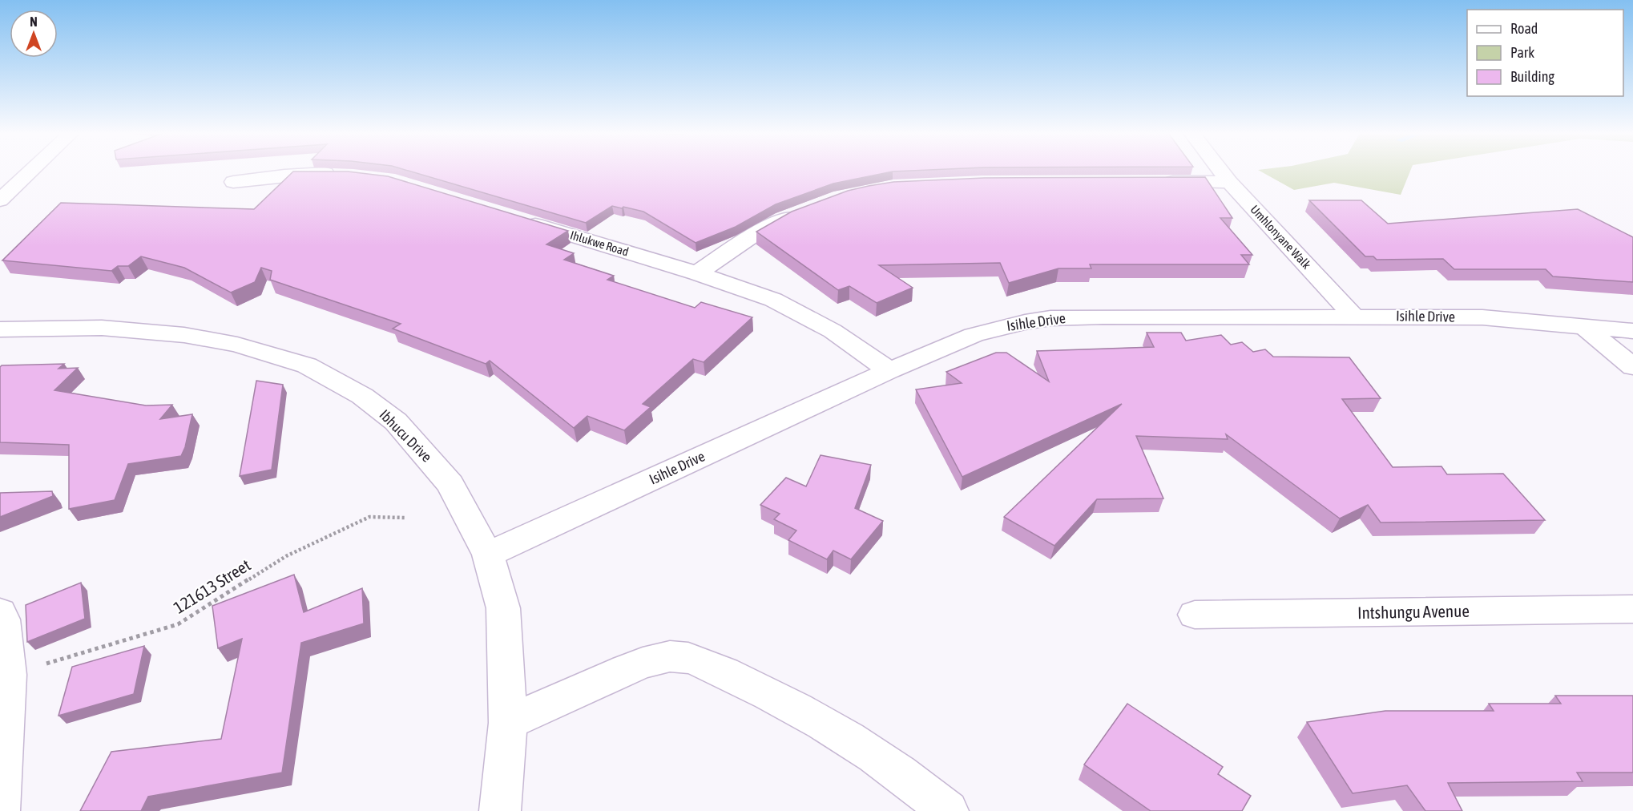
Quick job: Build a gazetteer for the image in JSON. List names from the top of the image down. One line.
{"streets":{"street":["Umhlonyane Walk","Ihlukwe Road","Isihle Drive","Ibhucu Drive","Intshungu Avenue"],"path":["121613 Street"]},"crossings":[["Umhlonyane Walk","Isihle Drive"],["Ihlukwe Road","Isihle Drive"],["Isihle Drive","Ibhucu Drive"]],"legend":["Road","Park","Building"],"north":"top"}
